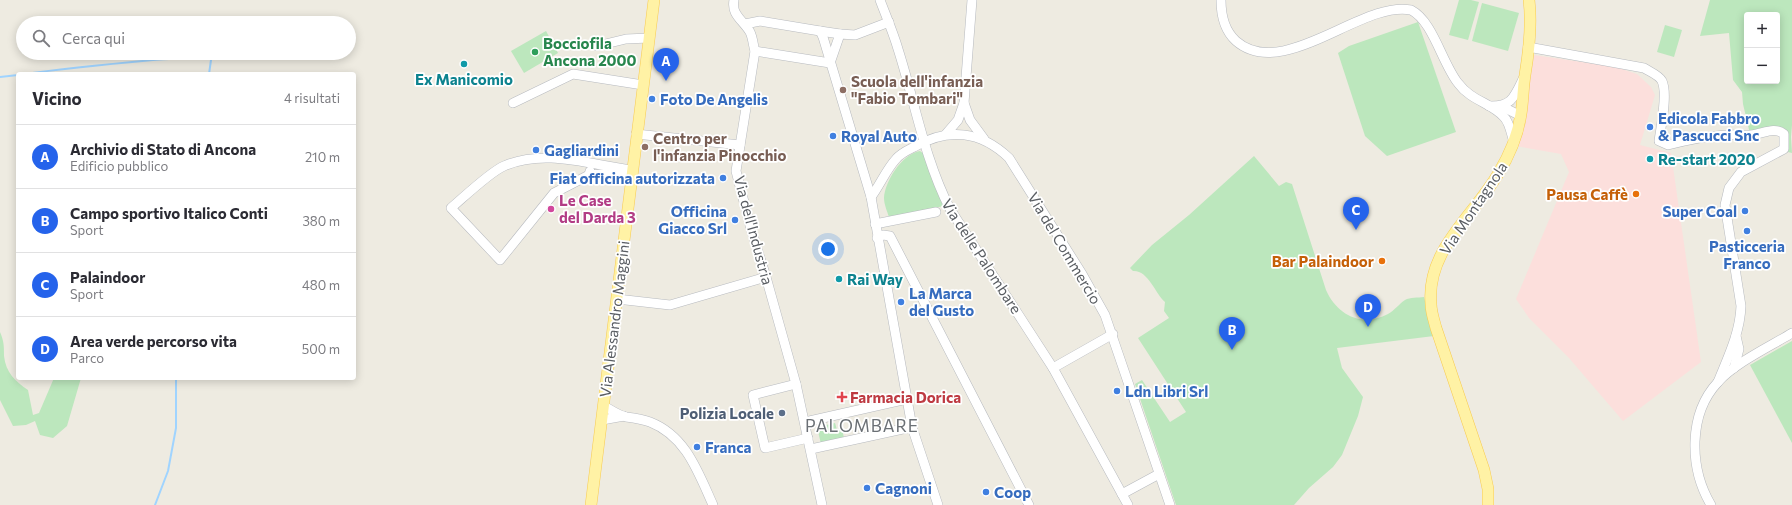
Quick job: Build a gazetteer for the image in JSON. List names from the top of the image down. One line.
{"streets":{"main road":["Via Montagnola","Via Alessandro Maggini"],"street":["Via dell'Industria","Via del Commercio","Via delle Palombare"]},"crossings":[["Via del Commercio","Via delle Palombare"]],"districts":["PALOMBARE"],"places":{"other":["Bocciofila Ancona 2000","Ex Manicomio","Scuola dell'infanzia \"Fabio Tombari\"","Foto De Angelis","Edicola Fabbro & Pascucci Snc","Royal Auto","Centro per l'infanzia Pinocchio","Gagliardini","Re-start 2020","Fiat officina autorizzata","Pausa Caffè","Le Case del Darda 3","Super Coal","Officina Giacco Srl","Pasticceria Franco","Bar Palaindoor","Rai Way","La Marca del Gusto","Ldn Libri Srl","Polizia Locale","Franca","Cagnoni","Coop"],"health":["Farmacia Dorica"]},"page":{"map_buttons":["+","−"],"search":"Cerca qui","pins":["A","C","D","B"],"heading":["Vicino","4 risultati"],"list":[{"mark":"A","name":"Archivio di Stato di Ancona","note":"Edificio pubblico","value":"210 m"},{"mark":"B","name":"Campo sportivo Italico Conti","note":"Sport","value":"380 m"},{"mark":"C","name":"Palaindoor","note":"Sport","value":"480 m"},{"mark":"D","name":"Area verde percorso vita","note":"Parco","value":"500 m"}]}}
